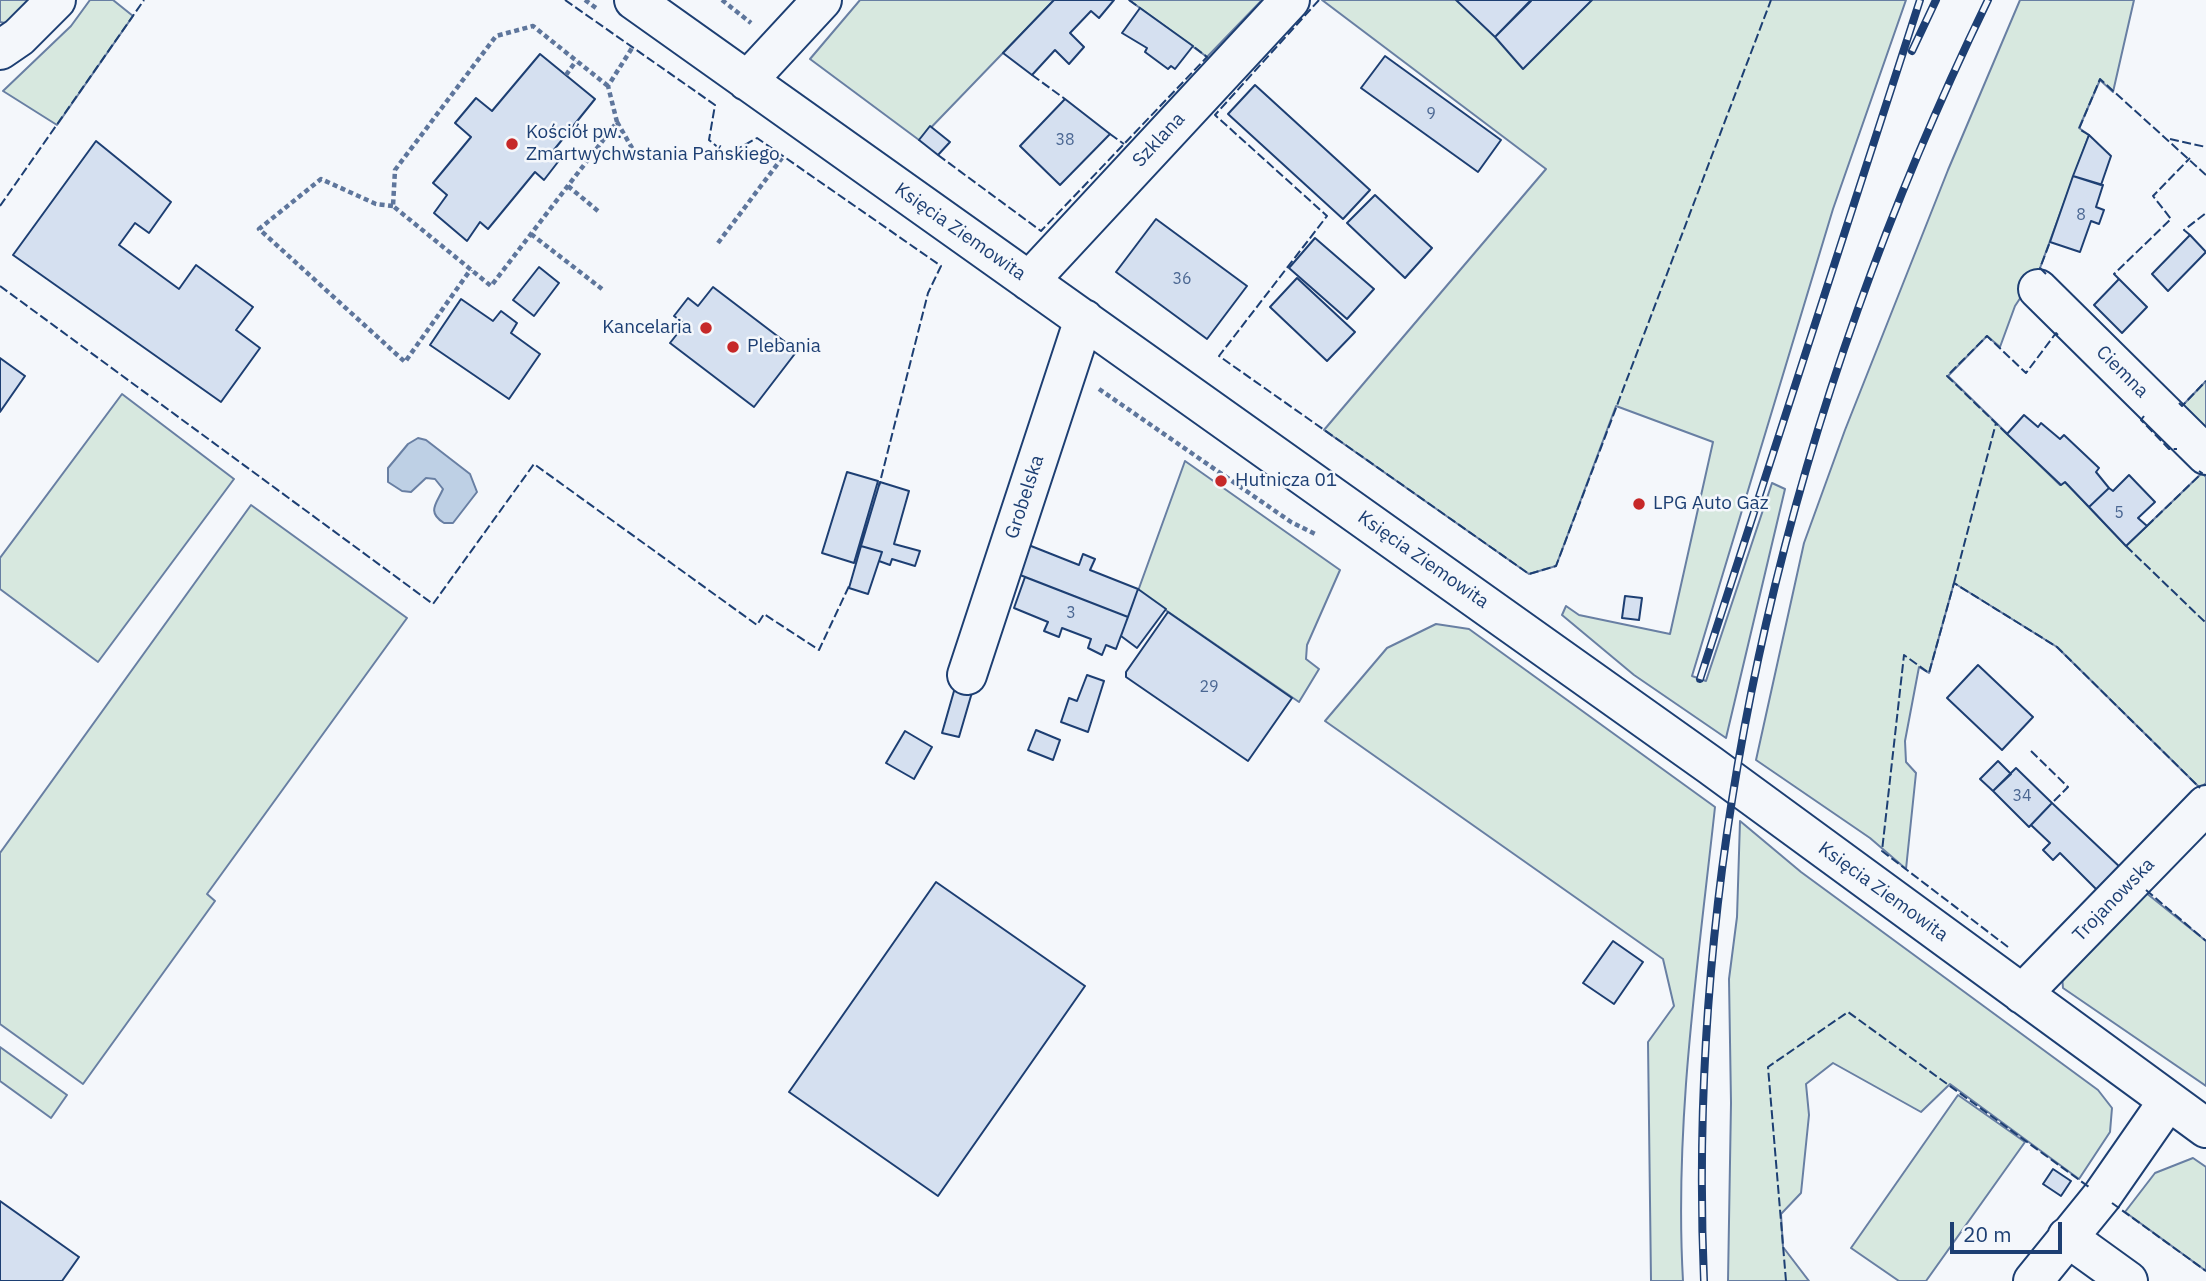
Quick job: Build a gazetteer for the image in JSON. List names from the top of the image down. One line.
{"streets":{"street":["Szklana","Księcia Ziemowita","Ciemna","Grobelska","Trojanowska"]},"crossings":[["Szklana","Księcia Ziemowita"],["Księcia Ziemowita","Grobelska"],["Księcia Ziemowita","Trojanowska"]],"places":["Kościół pw. Zmartwychwstania Pańskiego","Kancelaria","Plebania","Hutnicza 01","LPG Auto Gaz"],"house_numbers":["9","38","8","36","5","3","29","34"],"scale_bar":"20 m"}
